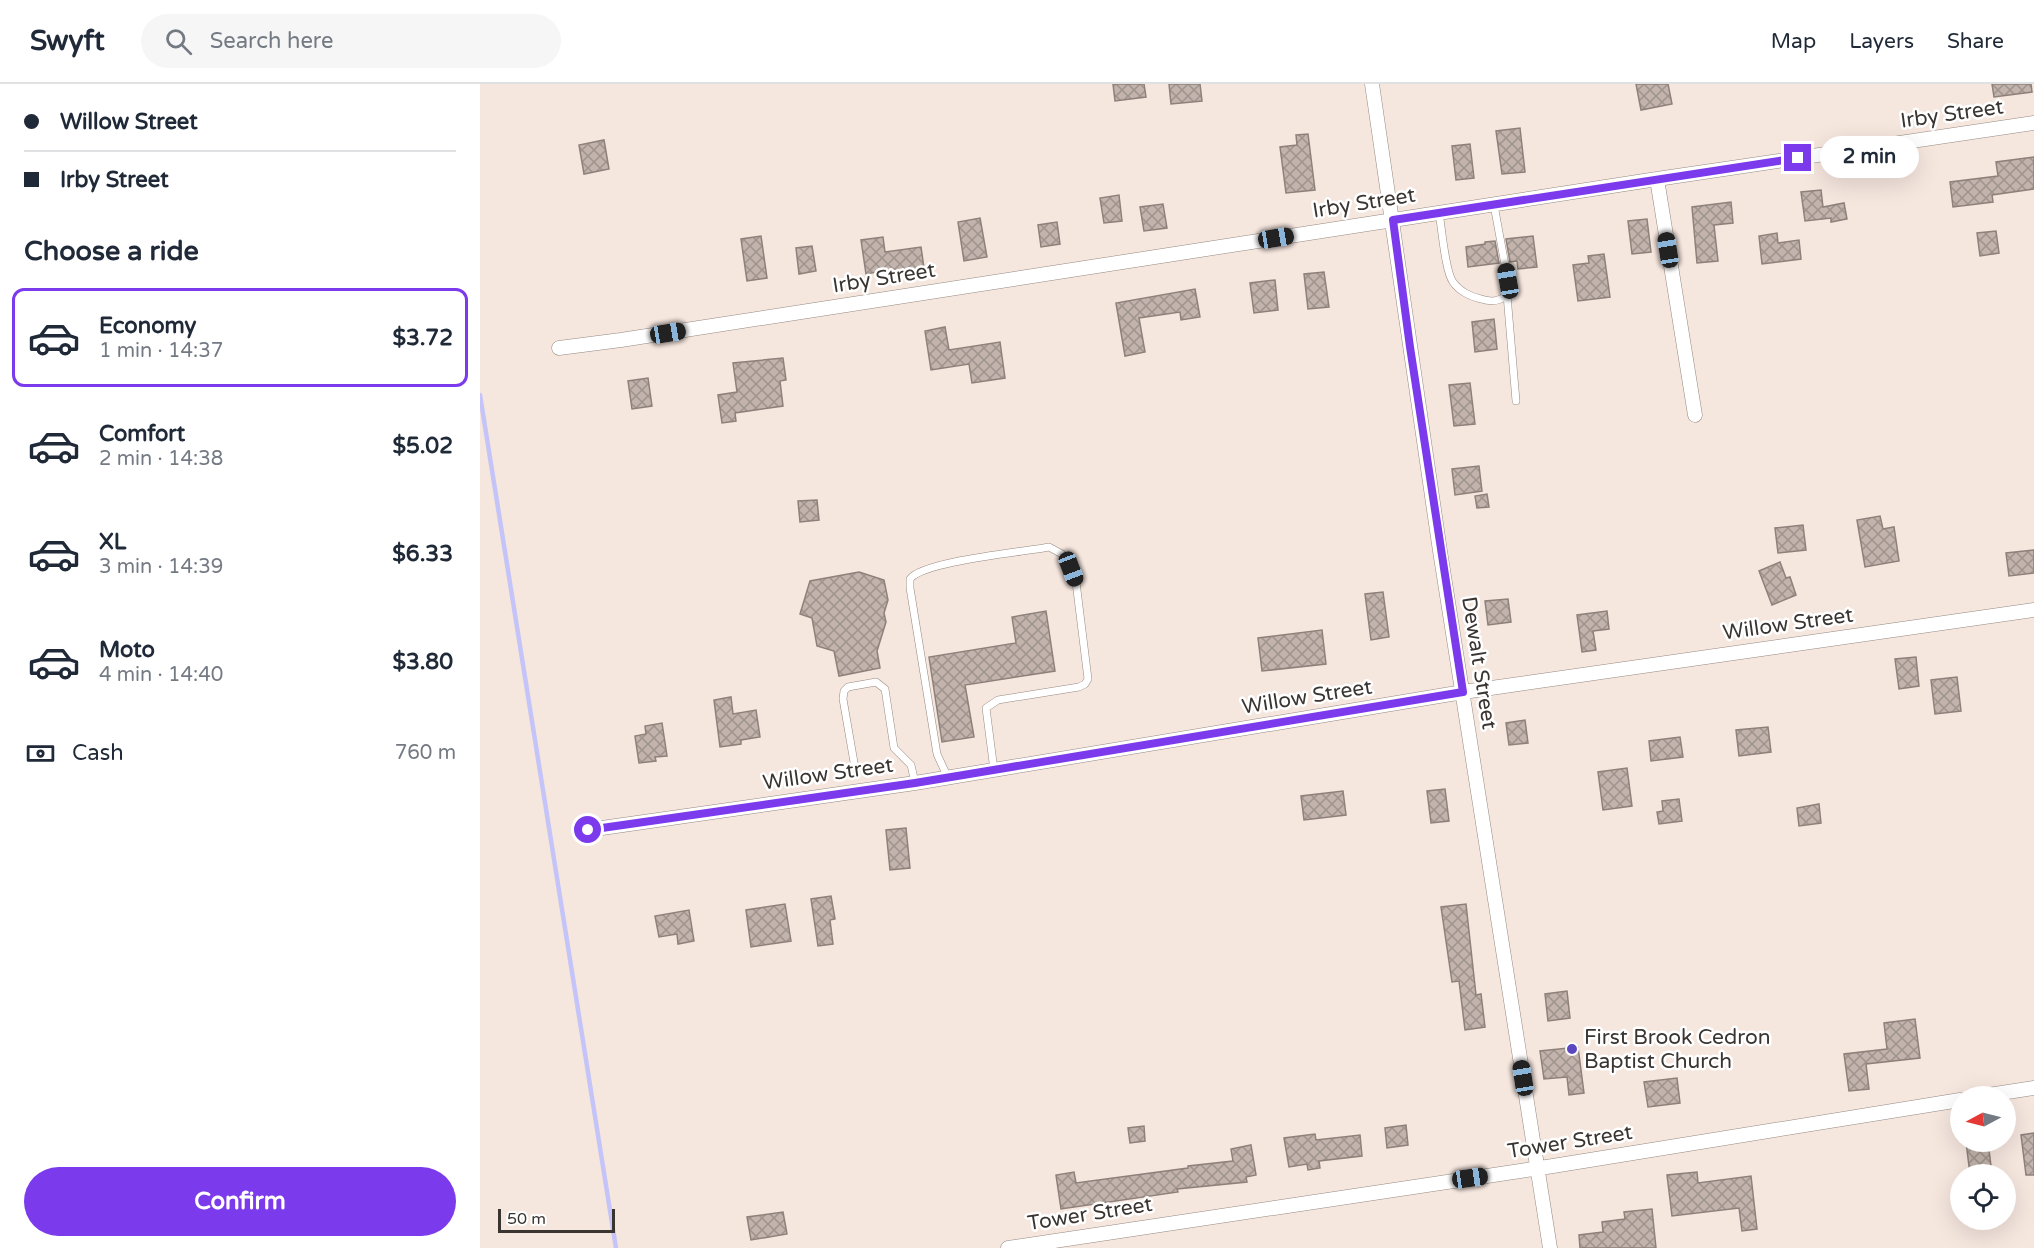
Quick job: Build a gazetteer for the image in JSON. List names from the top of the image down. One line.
{"streets":{"street":["Irby Street","Willow Street","Dewalt Street","Tower Street"]},"crossings":[["Irby Street","Dewalt Street"],["Willow Street","Dewalt Street"],["Dewalt Street","Tower Street"]],"places":["First Brook Cedron Baptist Church"],"scale_bar":"50 m","north":"left","page":{"header":"Swyft","search":"Search here","nav":["Map","Layers","Share"],"banner":["Willow Street","Irby Street"],"bubble":"2 min","heading":"Choose a ride","list":[{"name":"Economy","note":"1 min · 14:37","value":"$3.72"},{"name":"Comfort","note":"2 min · 14:38","value":"$5.02"},{"name":"XL","note":"3 min · 14:39","value":"$6.33"},{"name":"Moto","note":"4 min · 14:40","value":"$3.80"}],"pay":["Cash","760 m"],"buttons":"Confirm","scale":"50 m"}}
